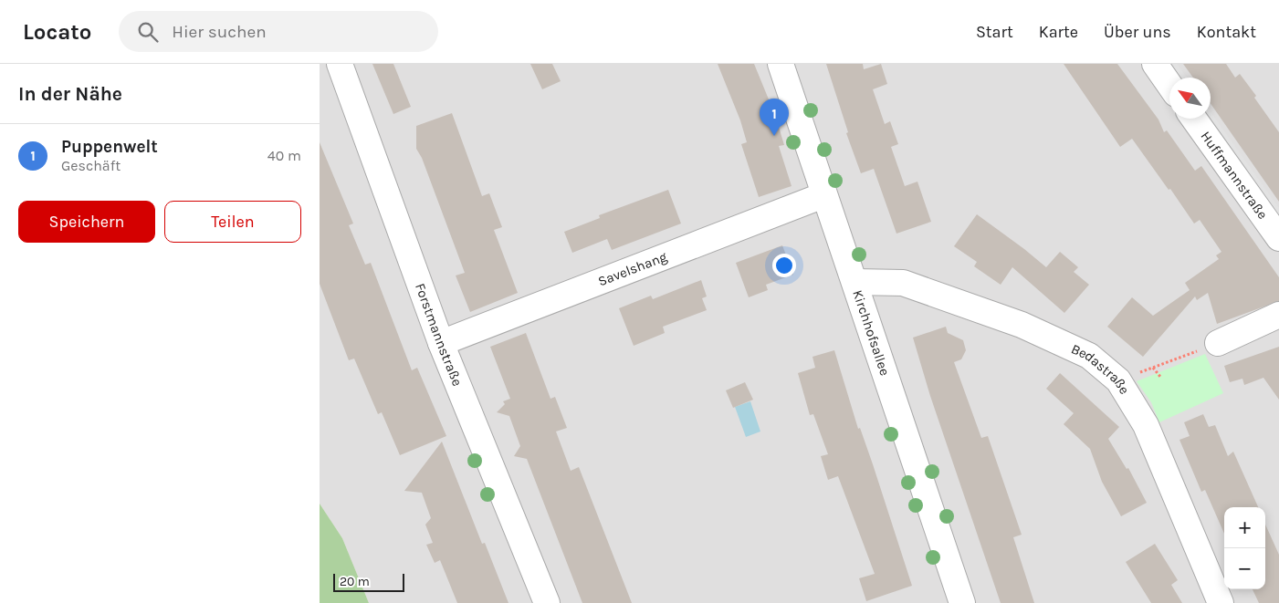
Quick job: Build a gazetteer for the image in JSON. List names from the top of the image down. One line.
{"streets":{"street":["Huffmannstraße","Savelshang","Kirchhofsallee","Forstmannstraße","Bedastraße"]},"crossings":[["Savelshang","Kirchhofsallee"],["Savelshang","Forstmannstraße"],["Kirchhofsallee","Bedastraße"]],"scale_bar":"20 m","north":"top left","page":{"header":"Locato","search":"Hier suchen","nav":["Start","Karte","Über uns","Kontakt"],"heading":"In der Nähe","pins":"1","list":[{"mark":"1","name":"Puppenwelt","note":"Geschäft","value":"40 m"}],"buttons":["Speichern","Teilen"],"map_buttons":["+","−"],"scale":"20 m"}}
